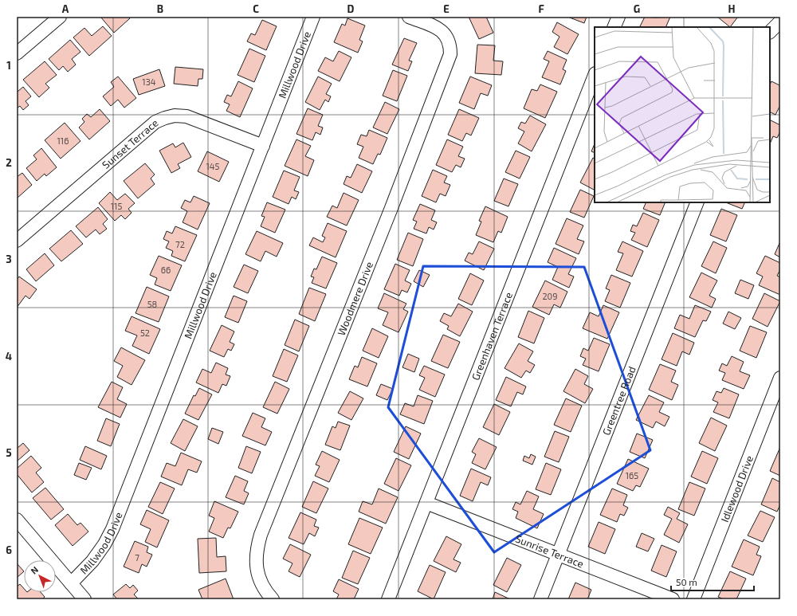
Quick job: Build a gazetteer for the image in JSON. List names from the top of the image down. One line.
{"streets":{"street":["Millwood Drive","Sunset Terrace","Woodmere Drive","Greenhaven Terrace","Greentree Road","Idlewood Drive","Sunrise Terrace"]},"crossings":[["Millwood Drive","Sunset Terrace"],["Greenhaven Terrace","Sunrise Terrace"],["Greentree Road","Sunrise Terrace"]],"house_numbers":["134","116","145","115","72","66","209","58","52","165","7"],"scale_bar":"50 m","north":"top left","grid":{"columns":["A","B","C","D","E","F","G","H"],"rows":["1","2","3","4","5","6"]}}
